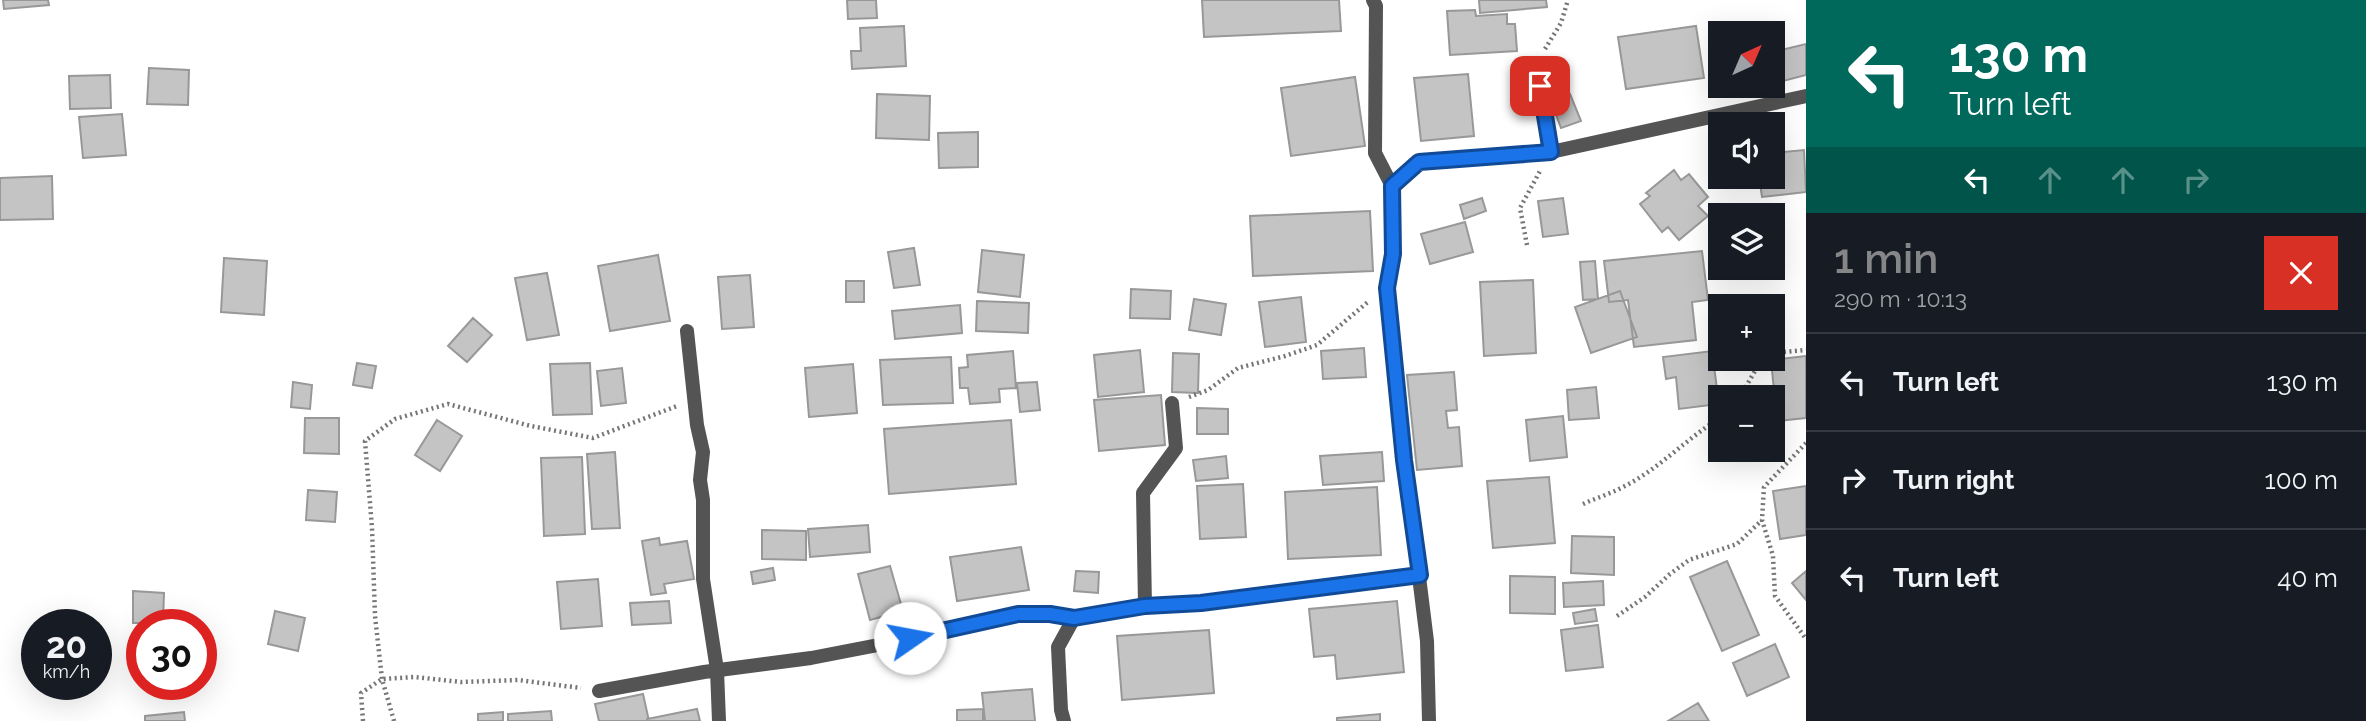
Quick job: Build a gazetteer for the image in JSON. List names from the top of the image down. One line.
{"north":"top right","page":{"turn":["130 m","Turn left"],"map_buttons":["+","−"],"heading":["1 min","290 m · 10:13"],"list":[{"name":"Turn left","value":"130 m"},{"name":"Turn right","value":"100 m"},{"name":"Turn left","value":"40 m"}],"speed":"20 km/h","limit":"30"}}
